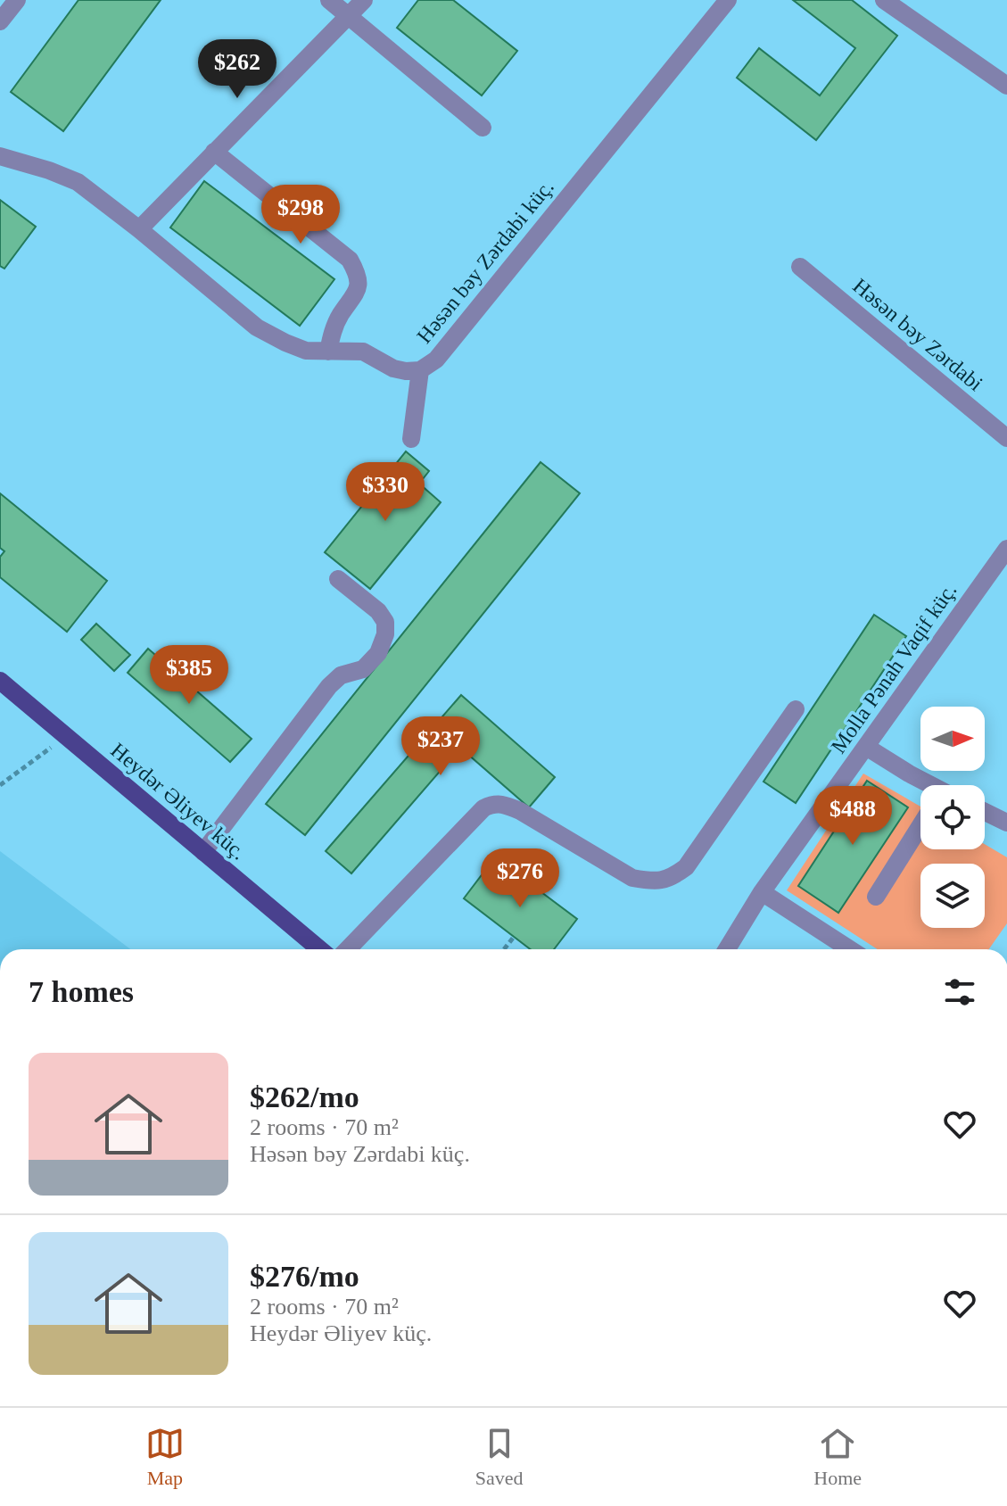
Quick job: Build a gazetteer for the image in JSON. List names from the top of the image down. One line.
{"streets":{"main road":["Heydər Əliyev küç."],"street":["Həsən bəy Zərdabi küç.","Həsən bəy Zərdabi","Molla Pənah Vaqif küç."]},"north":"right","page":{"price":["$262","$298","$330","$385","$237","$488","$276"],"heading":"7 homes","list":[{"name":"$262/mo","note":"2 rooms · 70 m² · Həsən bəy Zərdabi küç."},{"name":"$276/mo","note":"2 rooms · 70 m² · Heydər Əliyev küç."}],"tabs":["Map","Saved","Home"]}}
